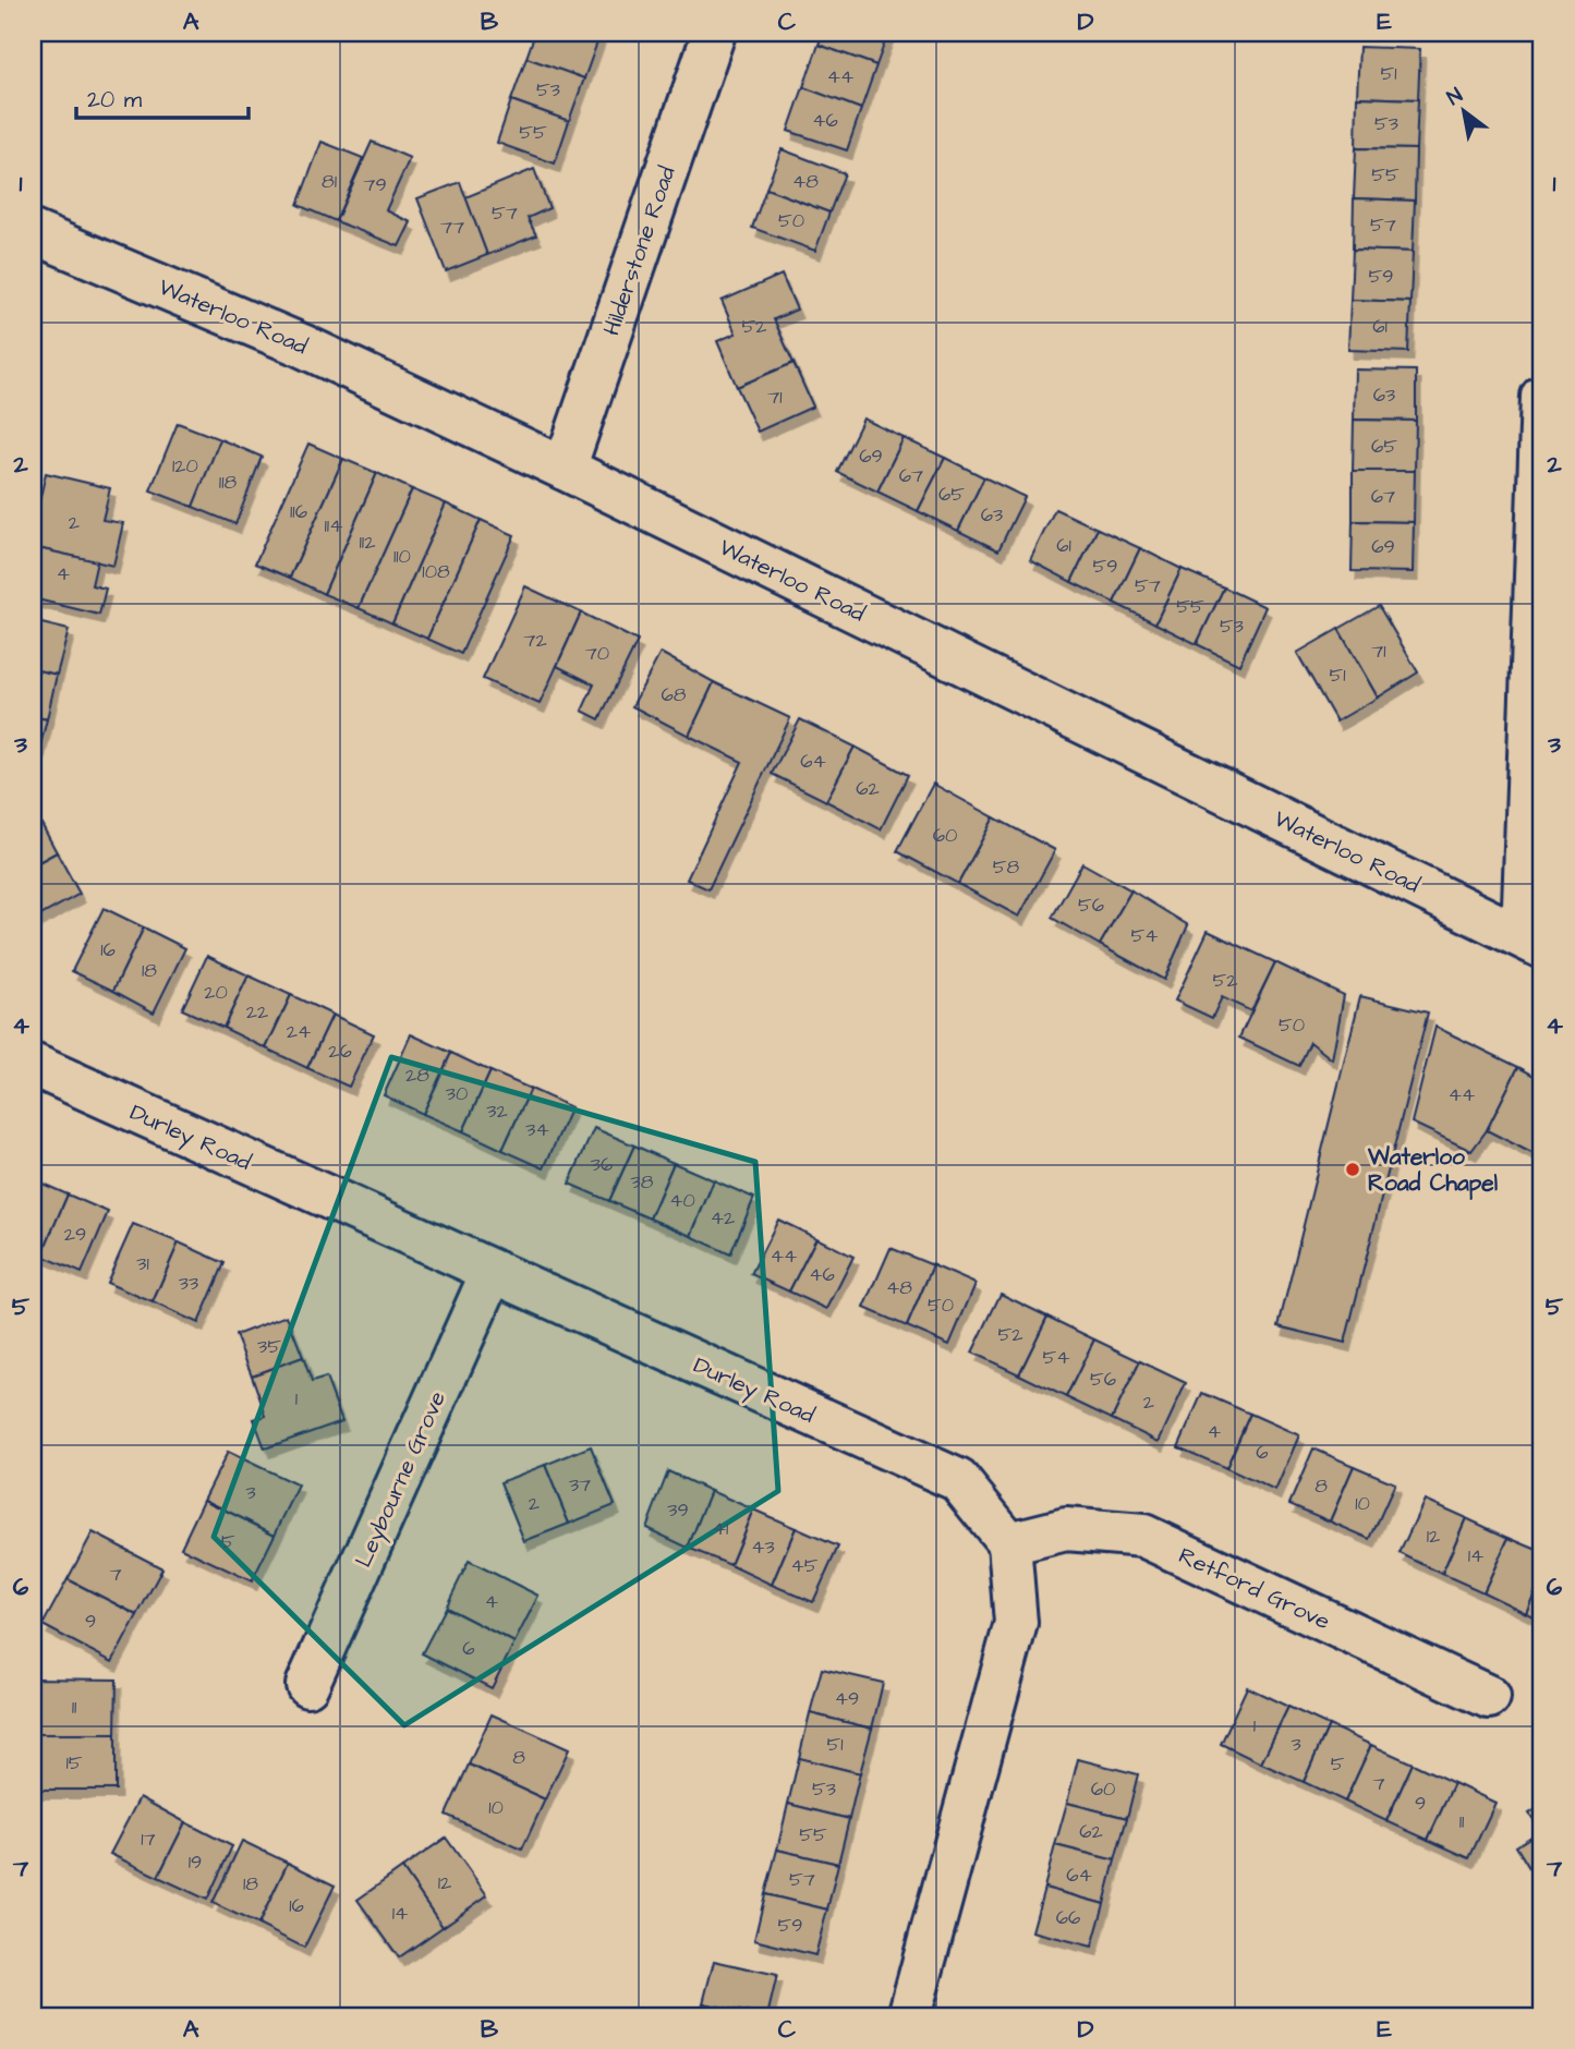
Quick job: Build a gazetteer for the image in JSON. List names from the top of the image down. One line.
{"streets":{"street":["Hilderstone Road","Waterloo Road","Durley Road","Leybourne Grove","Retford Grove"]},"crossings":[["Hilderstone Road","Waterloo Road"],["Durley Road","Leybourne Grove"],["Durley Road","Retford Grove"]],"places":["Waterloo Road Chapel"],"house_numbers":["51","44","53","46","53","55","55","81","48","79","57","50","57","77","59","52","61","63","71","65","69","120","67","118","65","67","116","63","2","114","112","61","69","110","59","108","4","57","55","53","72","71","70","51","68","64","62","60","58","56","54","16","18","52","20","22","50","24","26","28","30","44","32","34","36","38","40","42","29","44","31","46","33","48","50","52","35","54","56","1","2","4","6","37","8","3","2","10","39","41","12","5","43","14","45","7","4","9","6","49","11","1","51","3","8","15","5","7","53","60","9","10","11","62","55","17","19","64","57","12","18","16","14","66","59"],"scale_bar":"20 m","north":"top left","grid":{"columns":["A","B","C","D","E"],"rows":["1","2","3","4","5","6","7"]}}
